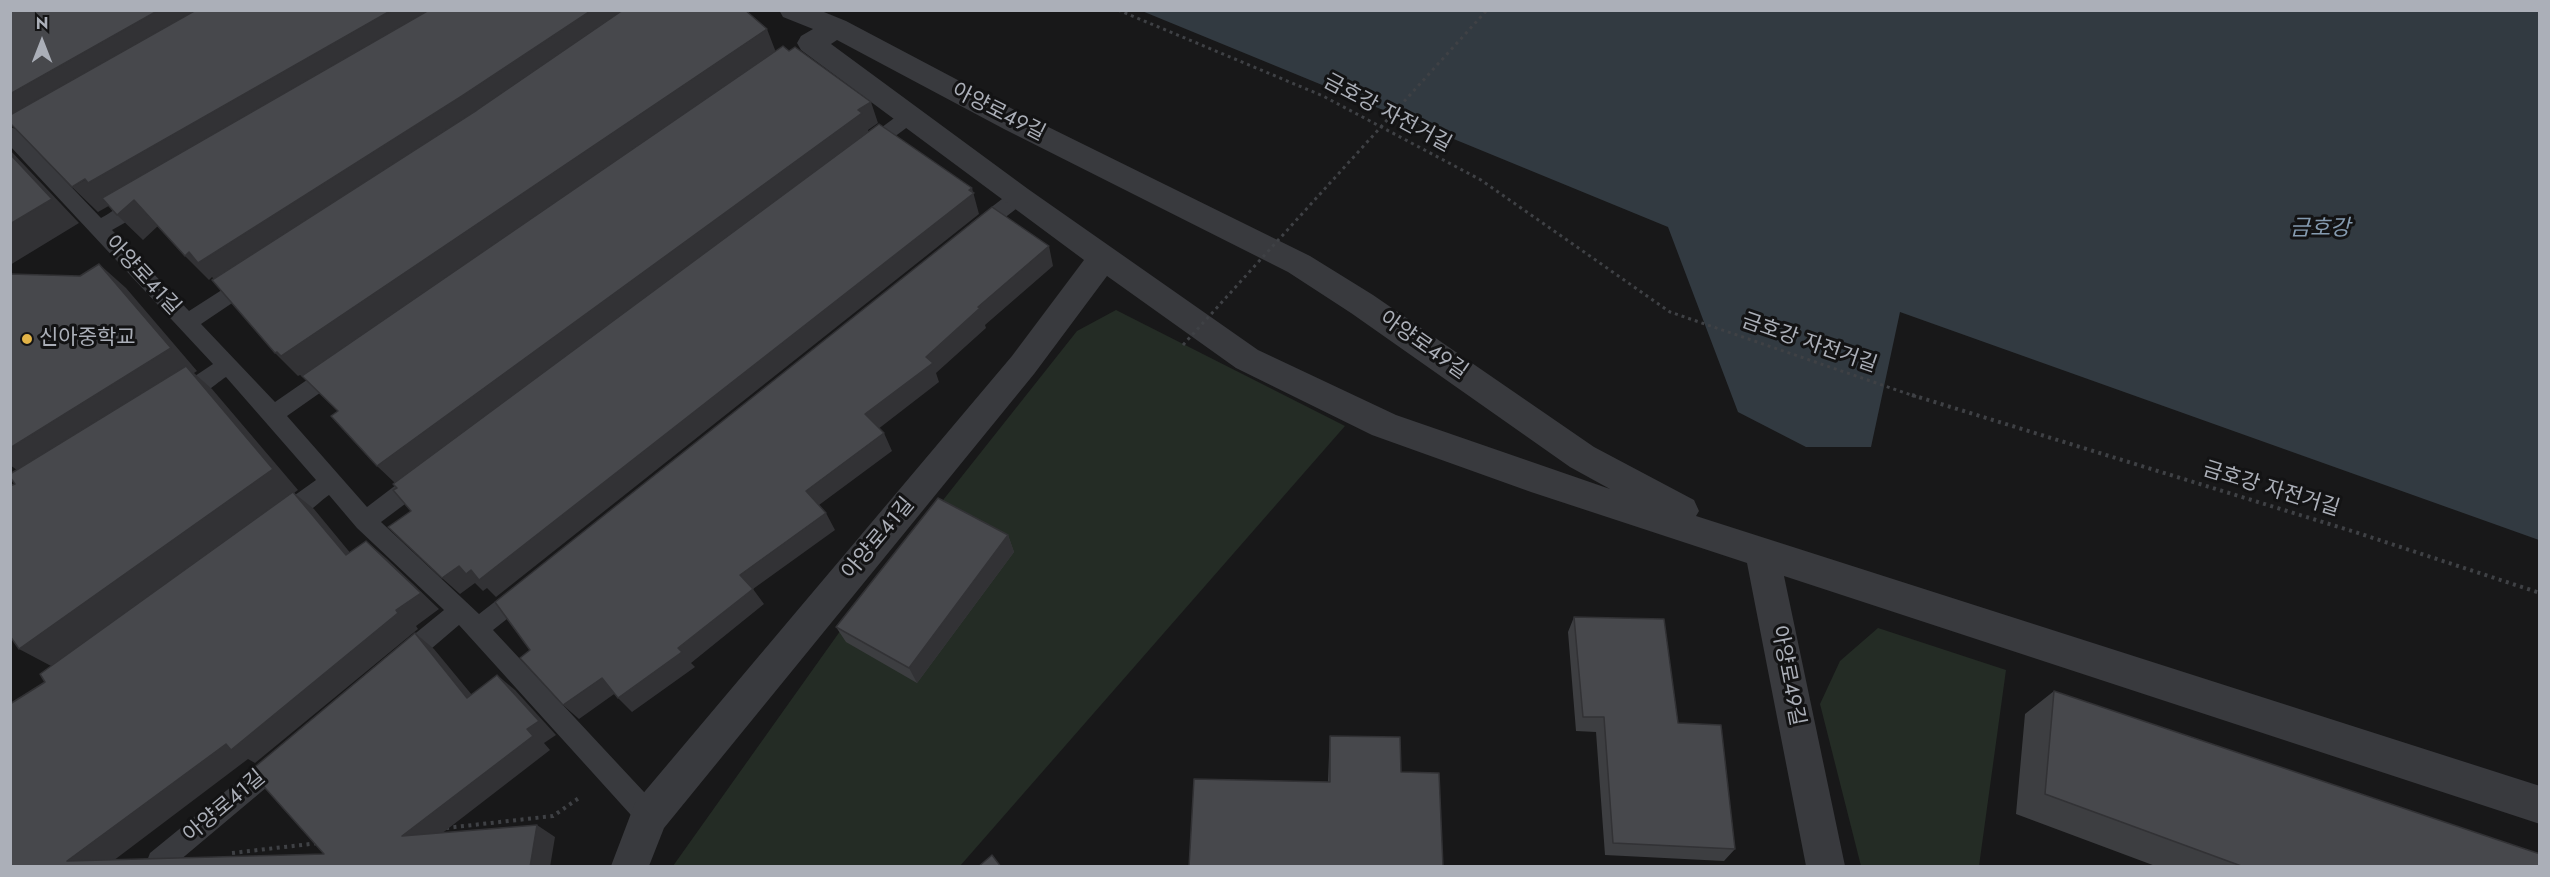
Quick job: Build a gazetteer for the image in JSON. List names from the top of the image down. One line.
{"streets":{"street":["아양로49길","아양로41길"],"path":["금호강 자전거길"]},"water":["금호강"],"places":["신아중학교"],"north":"top"}
